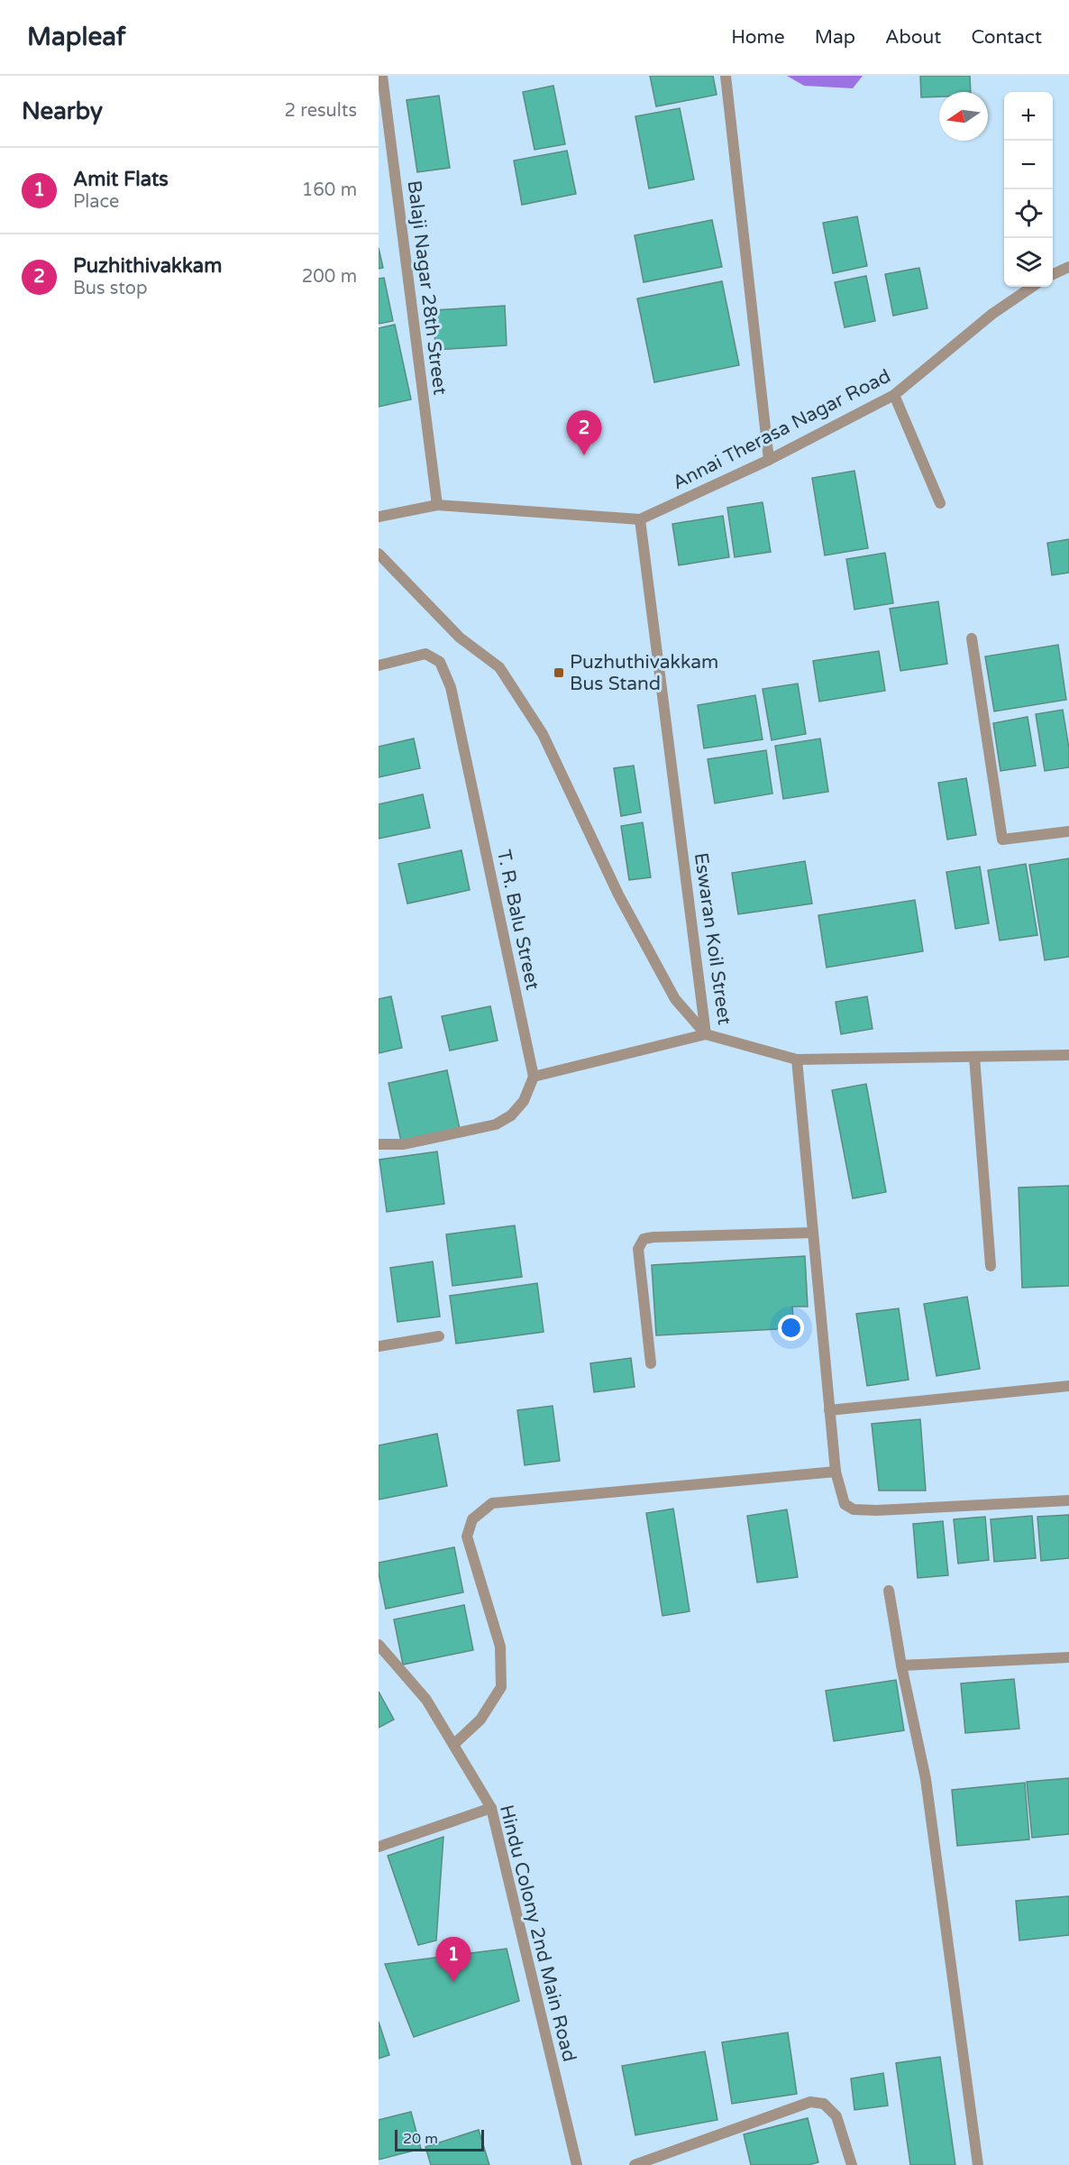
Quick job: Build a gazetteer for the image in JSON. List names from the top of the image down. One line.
{"streets":{"street":["Balaji Nagar 28th Street","Annai Therasa Nagar Road","T. R. Balu Street","Eswaran Koil Street","Hindu Colony 2nd Main Road"]},"crossings":[["Annai Therasa Nagar Road","Eswaran Koil Street"]],"places":{"transit":["Puzhuthivakkam Bus Stand"]},"scale_bar":"20 m","north":"left","page":{"header":"Mapleaf","nav":["Home","Map","About","Contact"],"heading":["Nearby","2 results"],"map_buttons":["+","−"],"list":[{"mark":"1","name":"Amit Flats","note":"Place","value":"160 m"},{"mark":"2","name":"Puzhithivakkam","note":"Bus stop","value":"200 m"}],"pins":["2","1"],"scale":"20 m"}}
